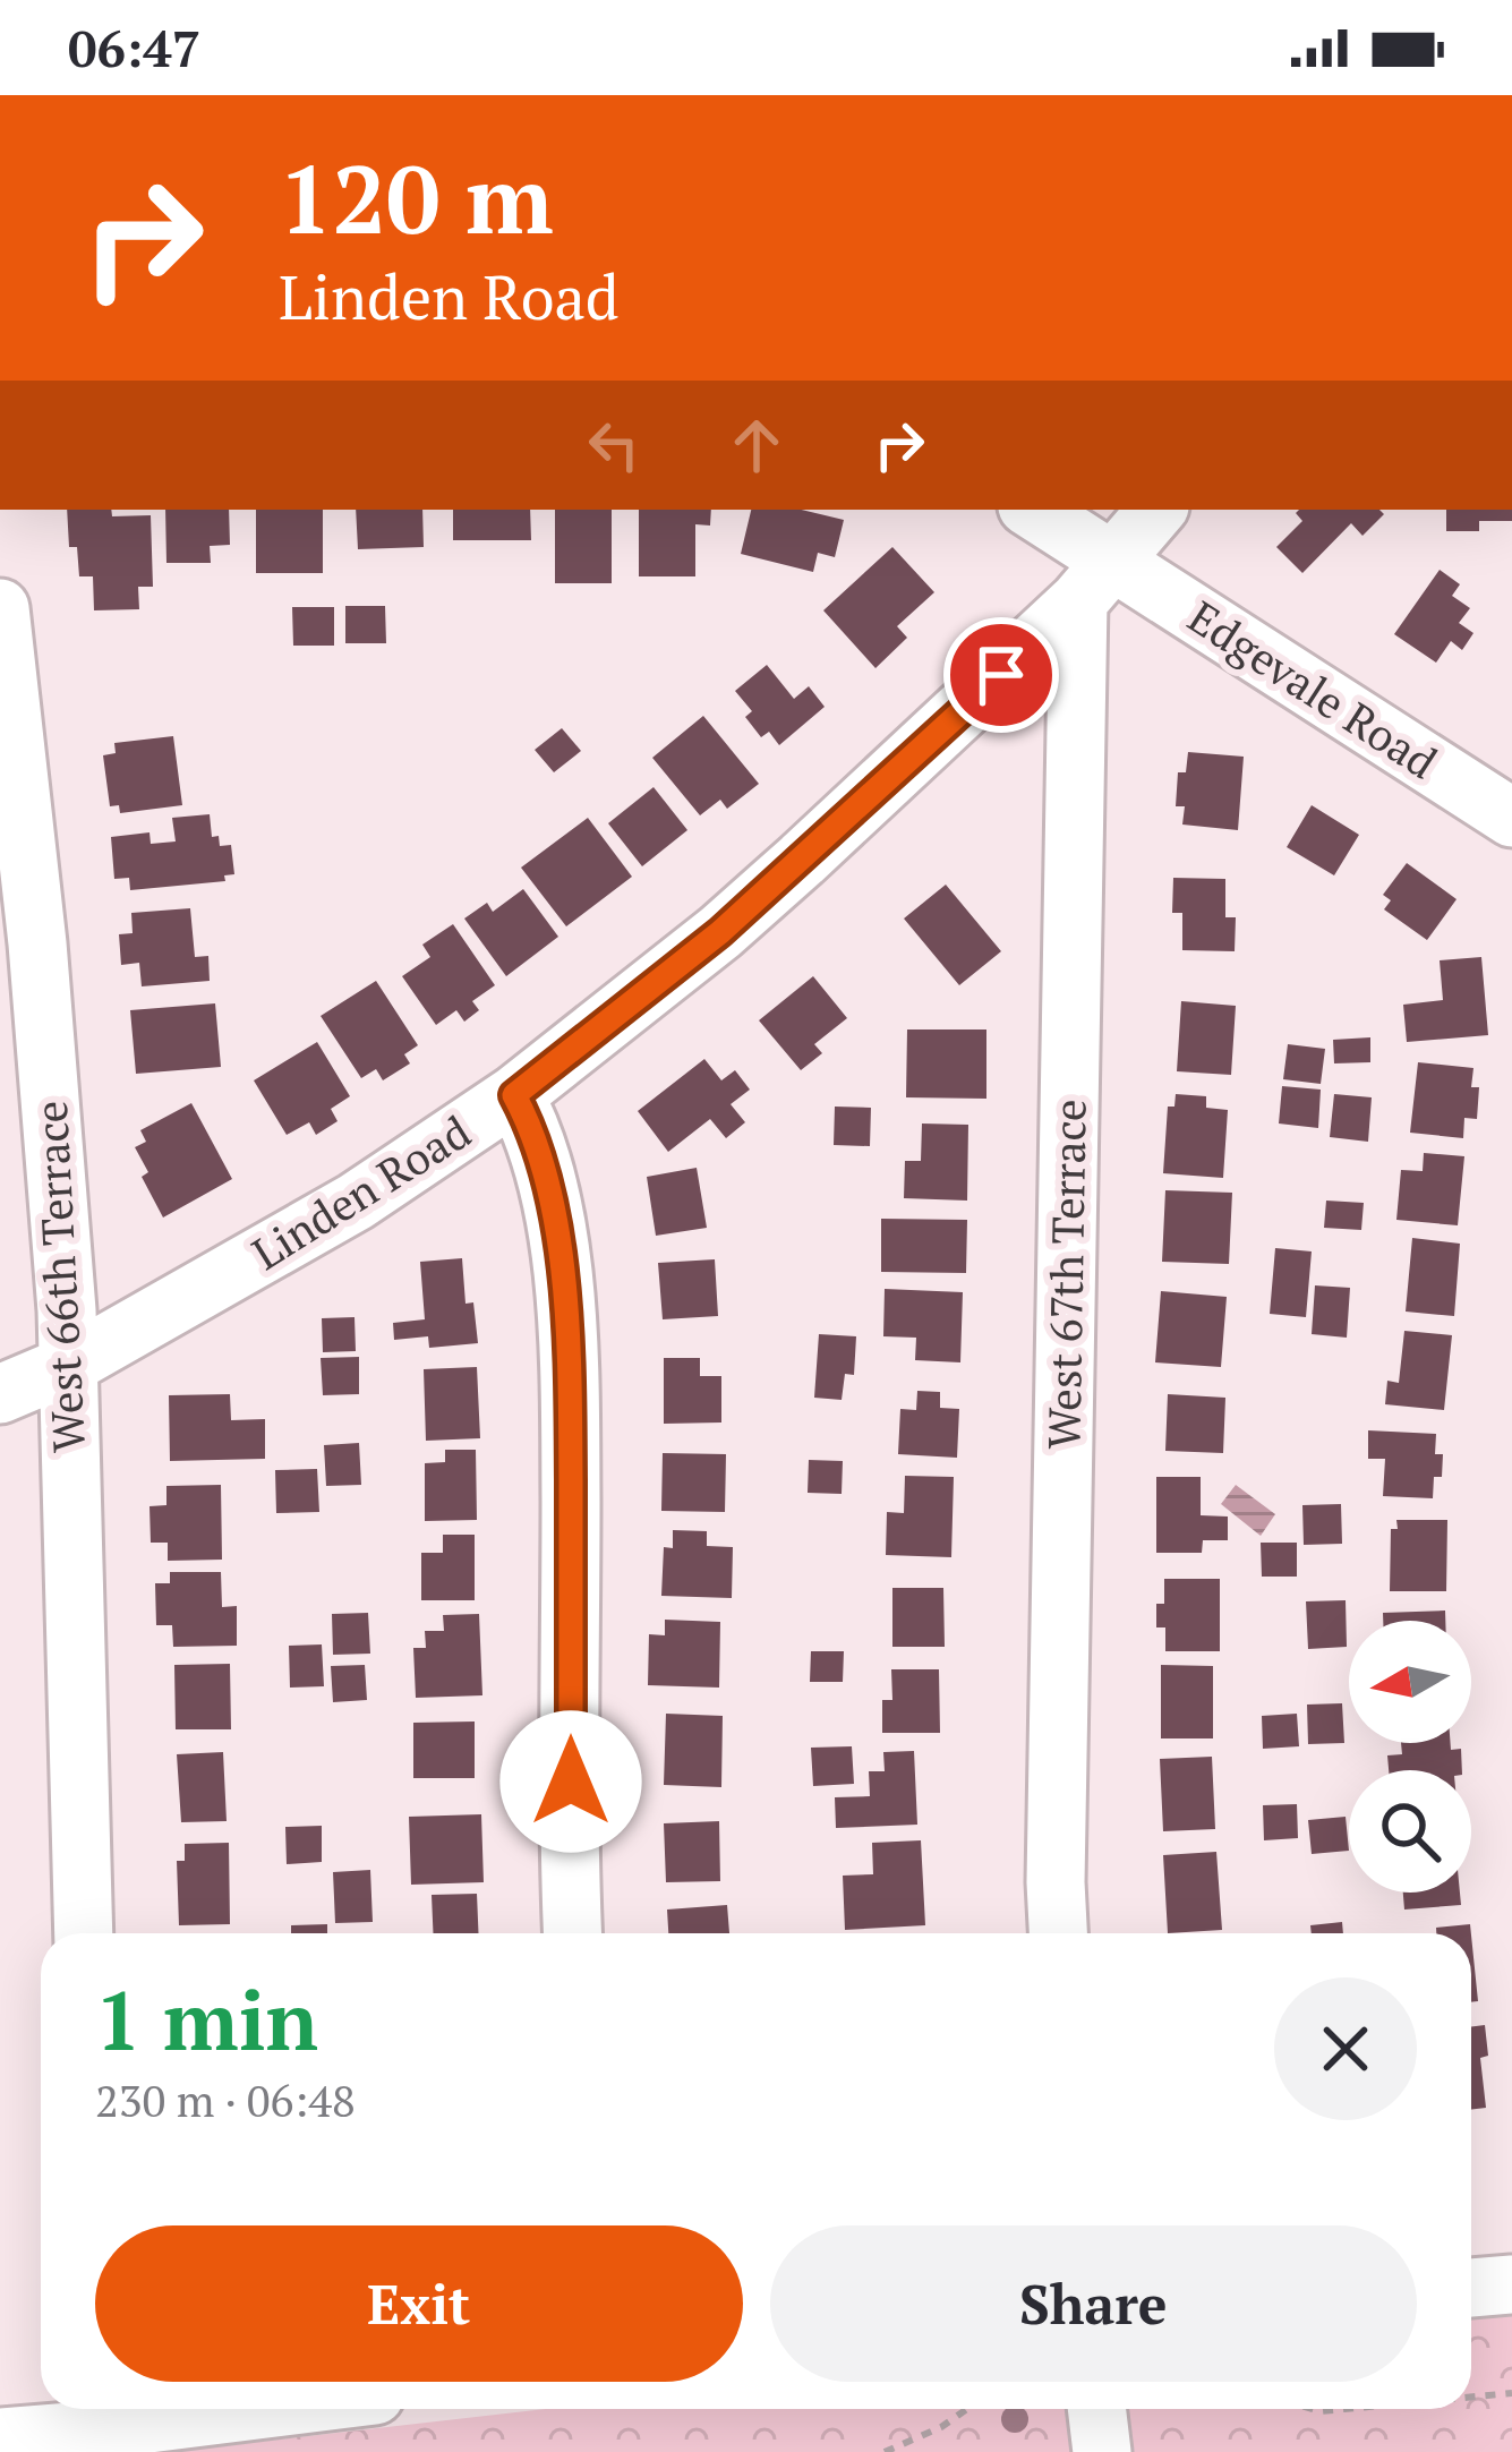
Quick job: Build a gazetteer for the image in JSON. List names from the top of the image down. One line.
{"streets":{"street":["Edgevale Road","Linden Road","West 67th Terrace","West 66th Terrace"]},"crossings":[["Edgevale Road","Linden Road"],["Edgevale Road","West 67th Terrace"],["Linden Road","West 67th Terrace"],["Linden Road","West 66th Terrace"]],"north":"left","page":{"status":"06:47","turn":["120 m","Linden Road"],"heading":["1 min","230 m · 06:48"],"buttons":["Exit","Share"]}}
